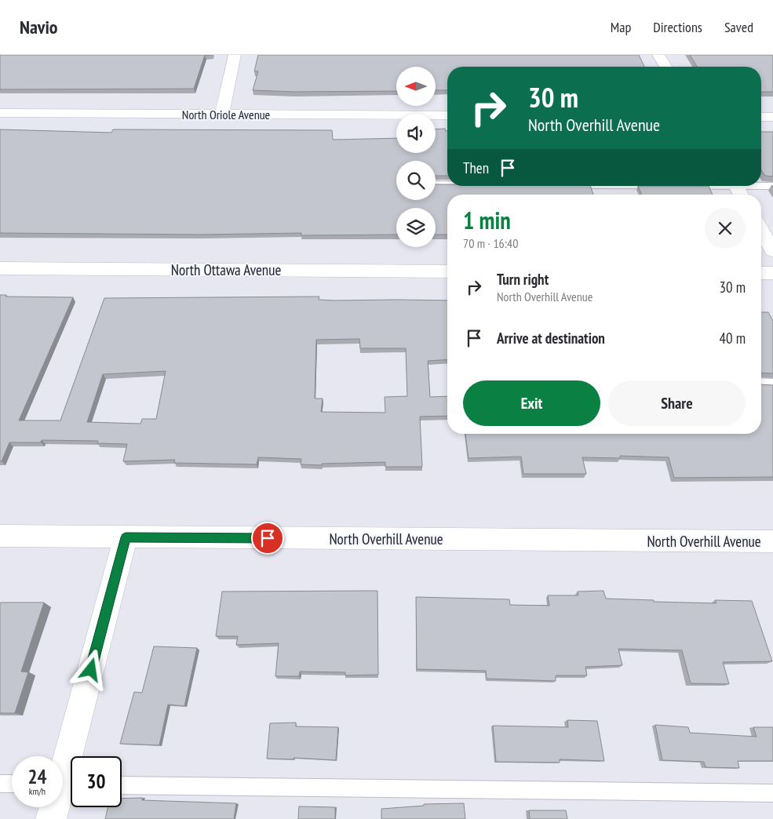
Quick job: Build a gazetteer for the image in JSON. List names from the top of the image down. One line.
{"streets":{"street":["North Oriole Avenue","North Ottawa Avenue","North Overhill Avenue"]},"north":"left","page":{"header":"Navio","nav":["Map","Directions","Saved"],"turn":["30 m","North Overhill Avenue"],"then":"Then","heading":["1 min","70 m · 16:40"],"list":[{"name":"Turn right","note":"North Overhill Avenue","value":"30 m"},{"name":"Arrive at destination","value":"40 m"}],"buttons":["Exit","Share"],"speed":"24 km/h","limit":"30"}}
